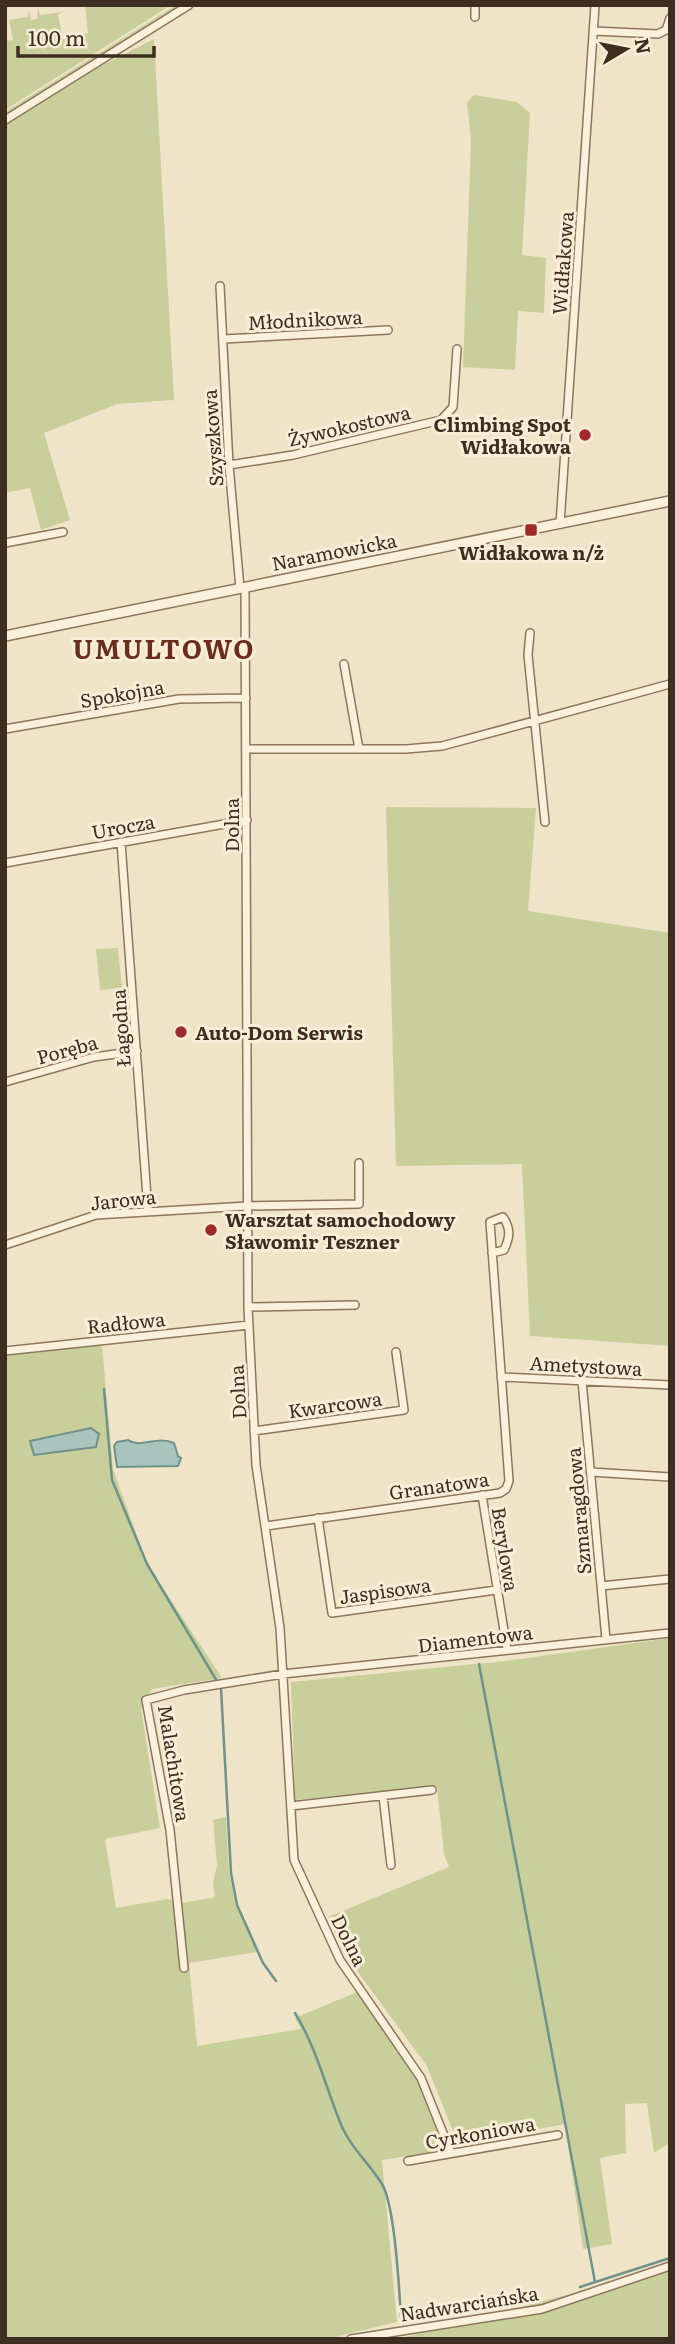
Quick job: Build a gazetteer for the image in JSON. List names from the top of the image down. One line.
{"streets":{"street":["Widłakowa","Młodnikowa","Żywokostowa","Szyszkowa","Naramowicka","Spokojna","Dolna","Urocza","Łagodna","Poręba","Jarowa","Radłowa","Ametystowa","Kwarcowa","Granatowa","Szmaragdowa","Berylowa","Jaspisowa","Diamentowa","Malachitowa","Cyrkoniowa","Nadwarciańska"]},"crossings":[["Widłakowa","Naramowicka"],["Młodnikowa","Szyszkowa"],["Żywokostowa","Szyszkowa"],["Szyszkowa","Naramowicka"],["Szyszkowa","Dolna"],["Naramowicka","Dolna"],["Spokojna","Dolna"],["Dolna","Urocza"],["Dolna","Jarowa"],["Dolna","Radłowa"],["Dolna","Kwarcowa"],["Dolna","Granatowa"],["Dolna","Diamentowa"],["Dolna","Malachitowa"],["Dolna","Cyrkoniowa"],["Urocza","Łagodna"],["Łagodna","Poręba"],["Łagodna","Jarowa"],["Ametystowa","Granatowa"],["Ametystowa","Szmaragdowa"],["Granatowa","Berylowa"],["Granatowa","Jaspisowa"],["Szmaragdowa","Diamentowa"],["Berylowa","Jaspisowa"],["Berylowa","Diamentowa"],["Diamentowa","Malachitowa"]],"districts":["UMULTOWO"],"places":{"other":["Climbing Spot Widłakowa","Auto-Dom Serwis","Warsztat samochodowy Sławomir Teszner"],"transit":["Widłakowa n/ż"]},"scale_bar":"100 m","north":"right"}
